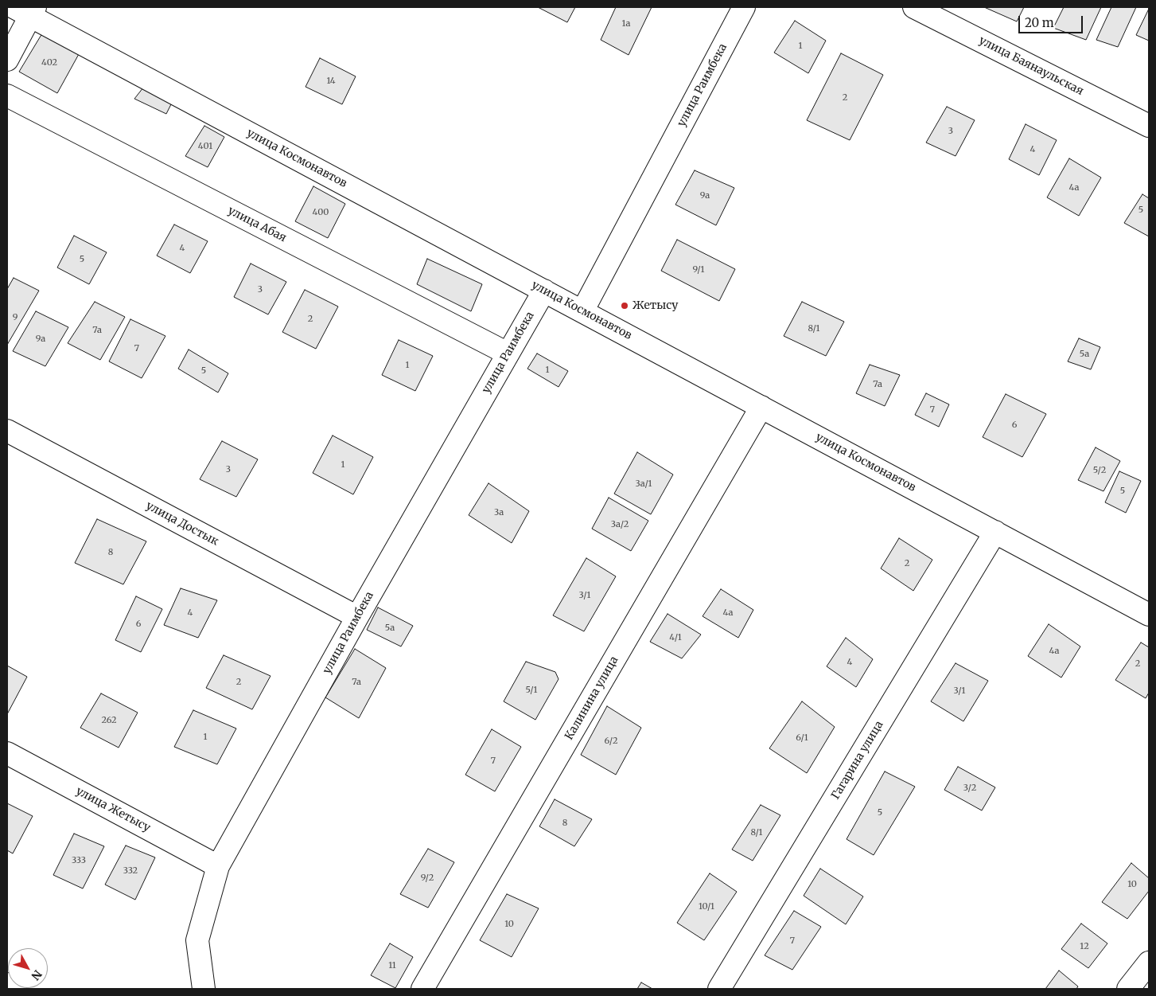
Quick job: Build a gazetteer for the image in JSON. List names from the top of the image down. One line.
{"streets":{"street":["улица Баянаульская","улица Раимбека","улица Космонавтов","улица Абая","улица Достык","Калинина улица","Гагарина улица","улица Жетысу"]},"crossings":[["улица Раимбека","улица Космонавтов"],["улица Раимбека","улица Абая"],["улица Раимбека","улица Достык"],["улица Раимбека","улица Жетысу"],["улица Космонавтов","Калинина улица"],["улица Космонавтов","Гагарина улица"]],"places":["Жетысу"],"house_numbers":["1а","1","402","14","2","3","401","4","4а","9а","5","400","4","5","9/1","3","9","2","8/1","7а","9а","7","5а","1","1","5","7а","7","6","1","3","5/2","3а/1","5","3а","3а/2","8","2","3/1","4","4а","6","5а","4/1","4а","4","2","2","7а","5/1","3/1","262","1","6/1","6/2","7","3/2","5","8","8/1","333","332","9/2","10","10/1","10","7","12","11"],"scale_bar":"20 m","north":"bottom right"}
